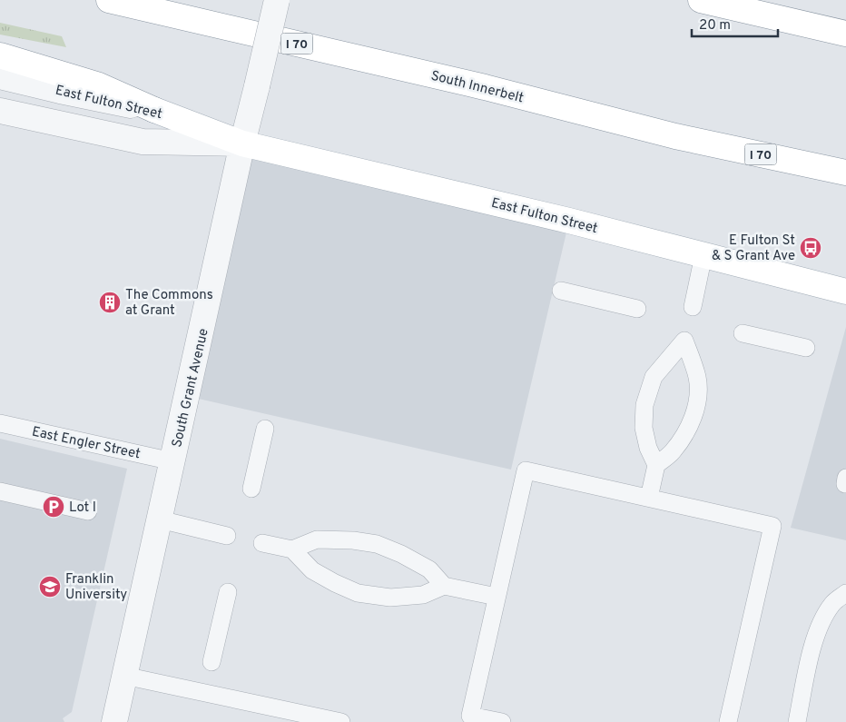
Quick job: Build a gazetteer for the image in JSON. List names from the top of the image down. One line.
{"streets":{"main road":["I 70","South Innerbelt","East Fulton Street"],"street":["South Grant Avenue"],"lane":["East Engler Street"]},"crossings":[["East Fulton Street","South Grant Avenue"],["South Grant Avenue","East Engler Street"]],"places":{"bus stop":["E Fulton St & S Grant Ave"],"building":["The Commons at Grant"],"parking":["Lot I"],"school or university":["Franklin University"]},"scale_bar":"20 m"}
